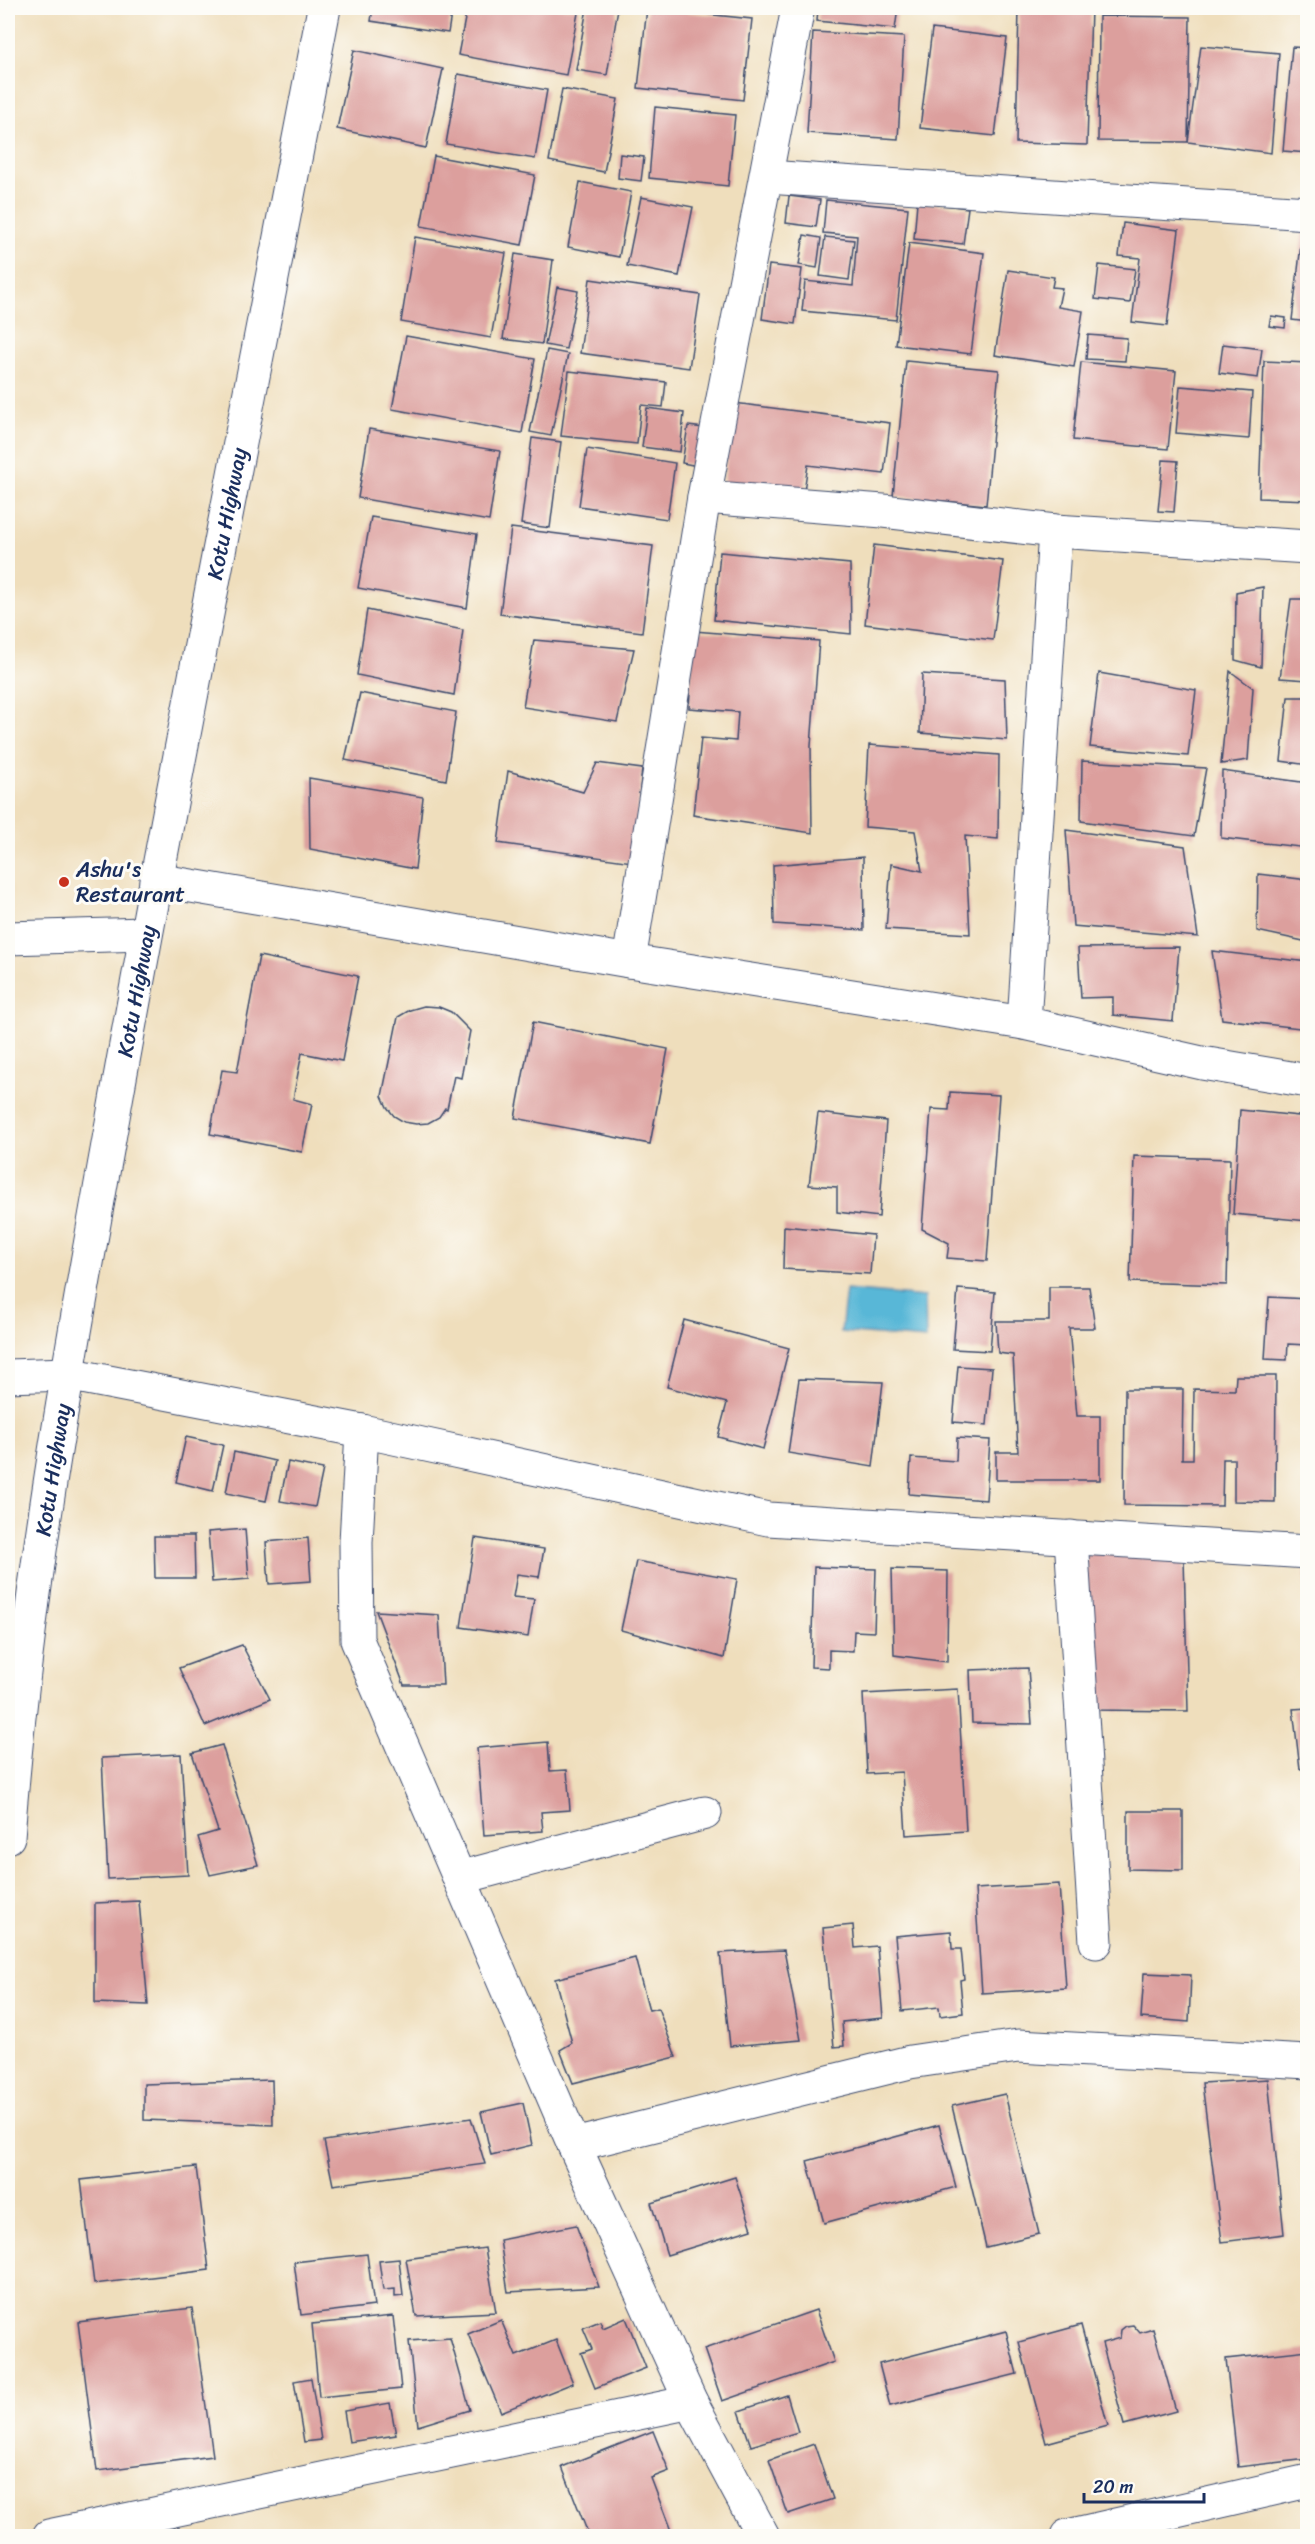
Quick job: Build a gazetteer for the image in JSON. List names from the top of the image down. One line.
{"streets":{"street":["Kotu Highway"]},"places":["Ashu's Restaurant"],"scale_bar":"20 m"}
